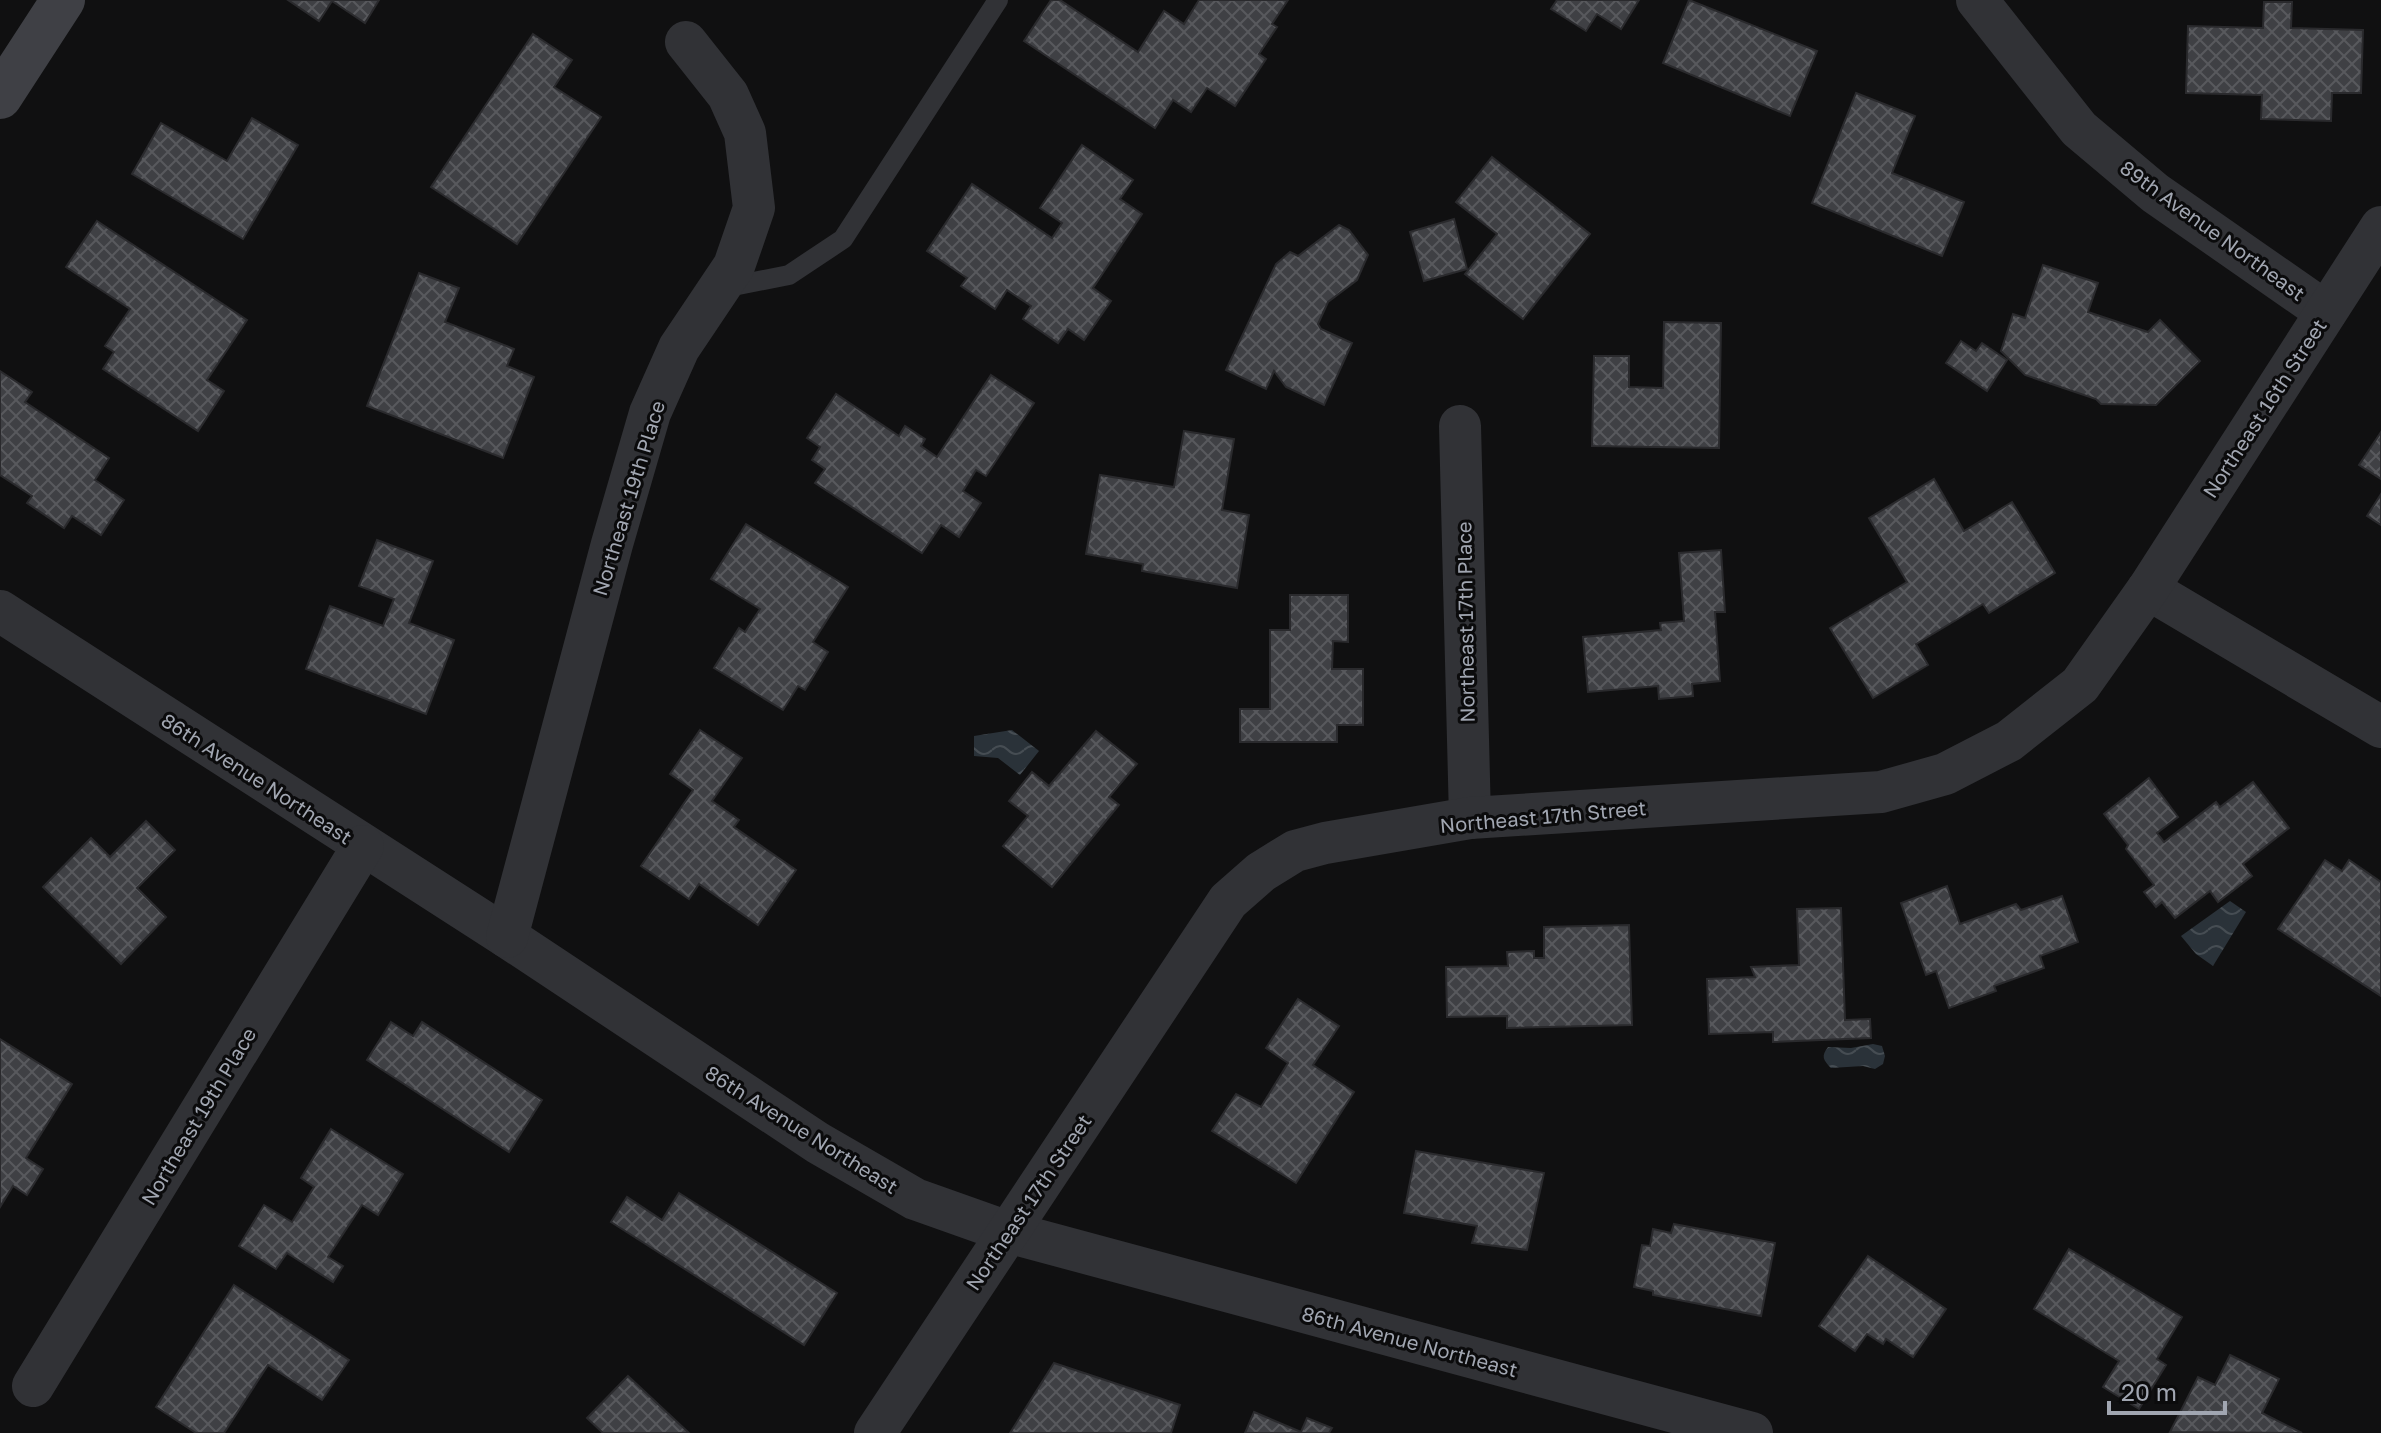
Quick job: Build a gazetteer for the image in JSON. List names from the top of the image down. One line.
{"streets":{"street":["89th Avenue Northeast","Northeast 16th Street","Northeast 19th Place","Northeast 17th Place","86th Avenue Northeast","Northeast 17th Street"]},"crossings":[["89th Avenue Northeast","Northeast 16th Street"],["Northeast 16th Street","Northeast 17th Street"],["Northeast 19th Place","86th Avenue Northeast"],["Northeast 17th Place","Northeast 17th Street"],["86th Avenue Northeast","Northeast 17th Street"]],"scale_bar":"20 m"}
